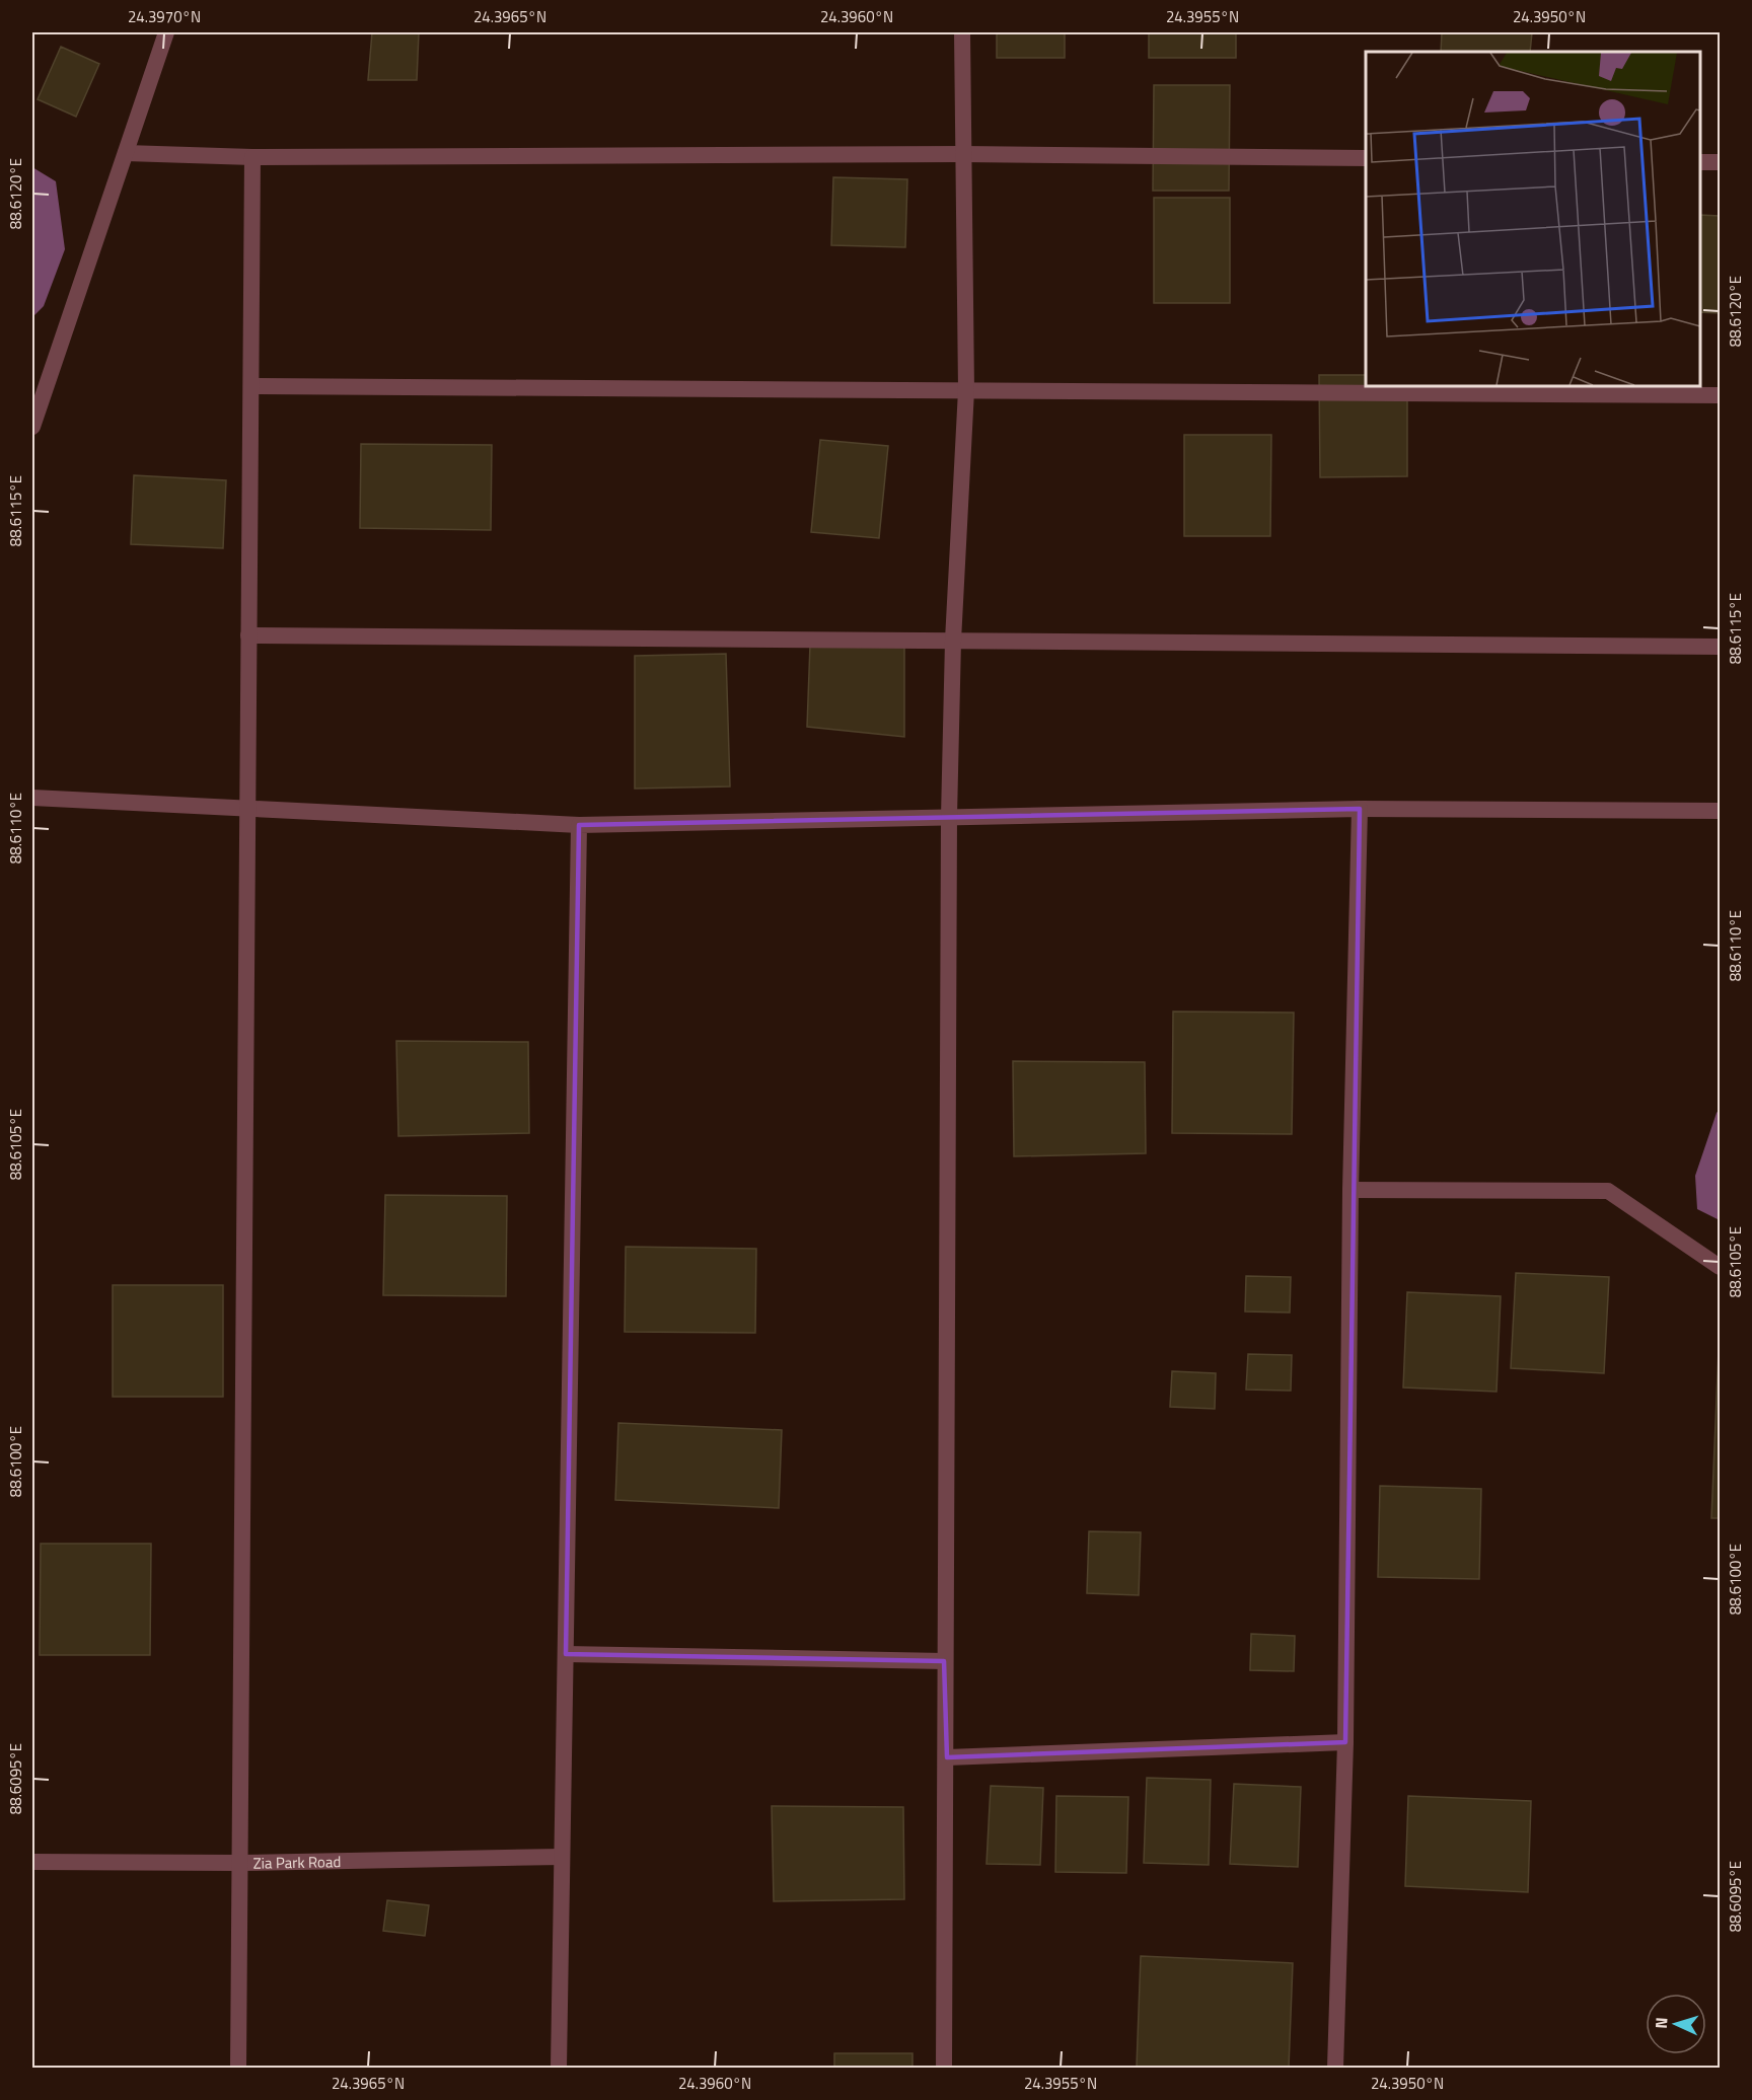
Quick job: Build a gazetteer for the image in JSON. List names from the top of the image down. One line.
{"streets":{"street":["Zia Park Road"]},"north":"left","coordinates":["24.3970°N","24.3965°N","24.3960°N","24.3955°N","24.3950°N","88.6120°E","88.6115°E","88.6110°E","88.6105°E","88.6100°E","88.6095°E"]}
